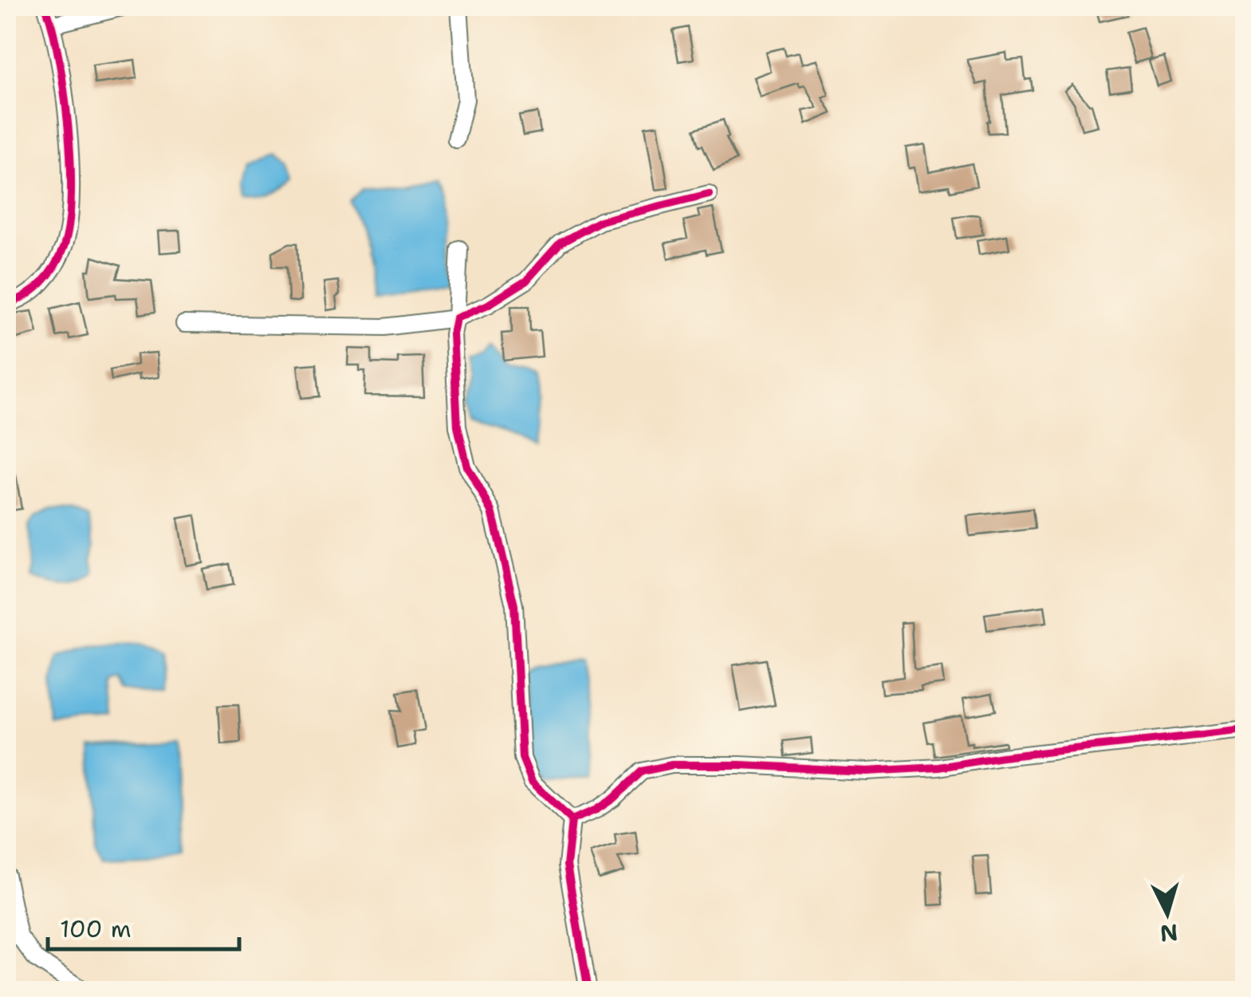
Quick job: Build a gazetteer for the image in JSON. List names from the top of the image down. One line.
{"scale_bar":"100 m","north":"bottom"}
